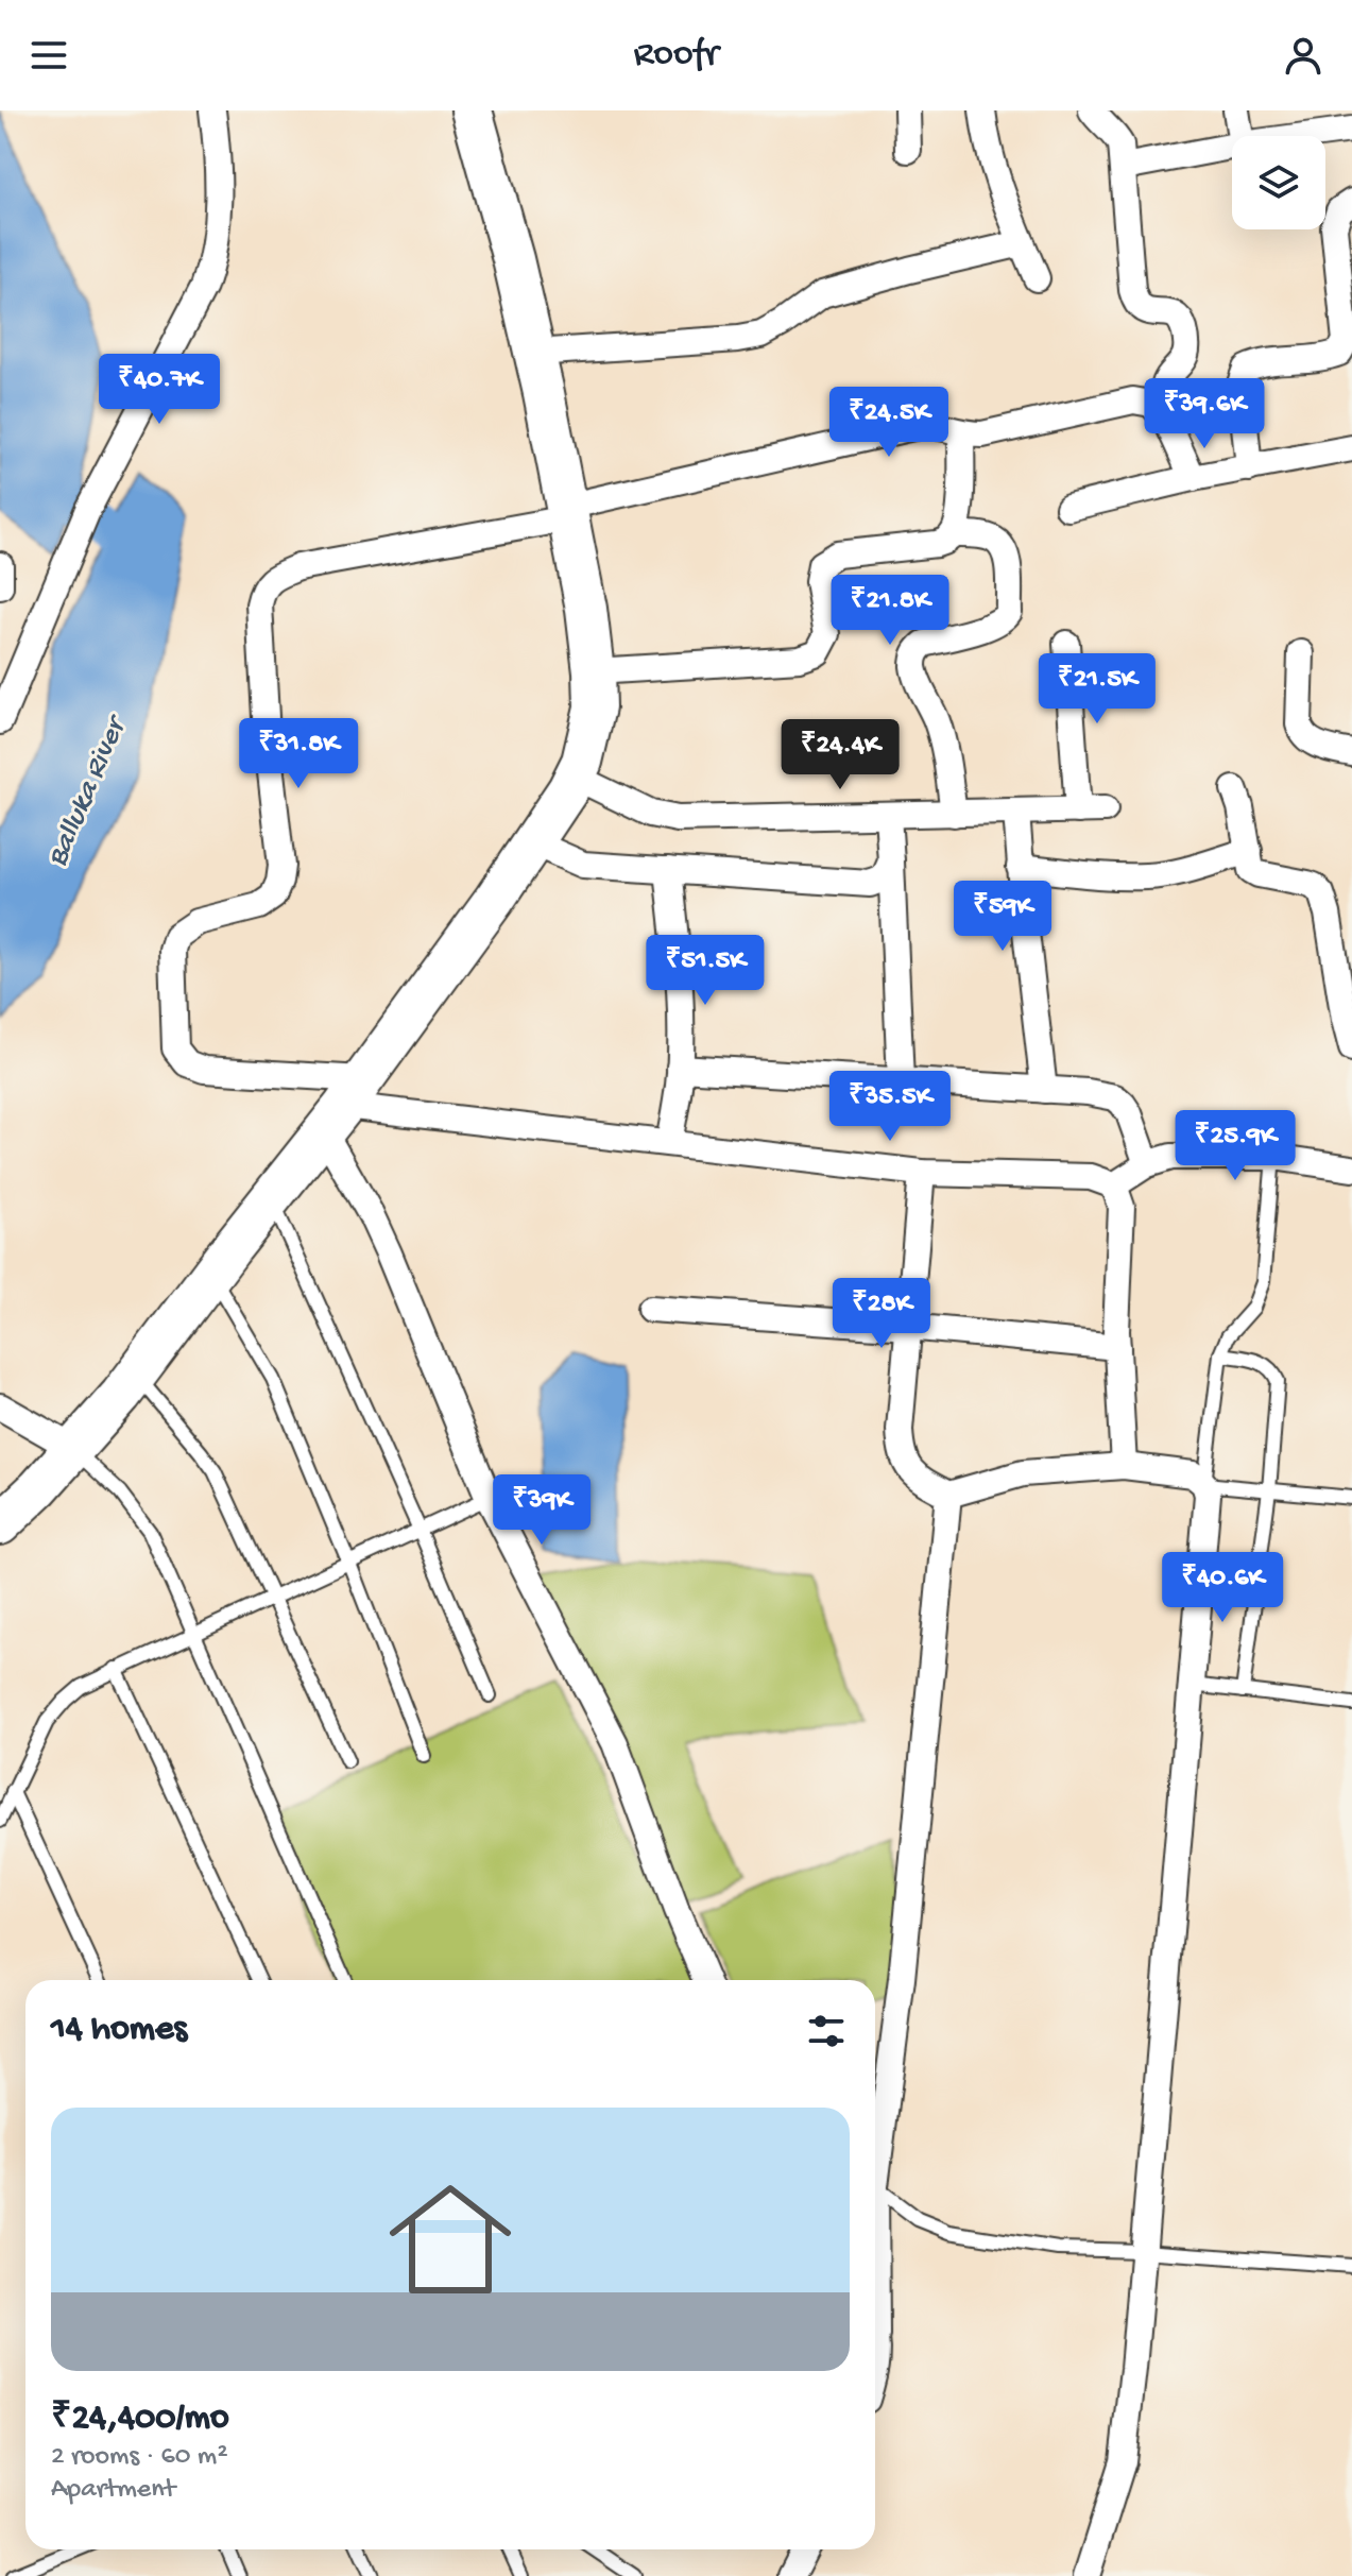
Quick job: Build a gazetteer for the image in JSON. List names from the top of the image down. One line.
{"water":["Balluka River"],"page":{"header":"Roofr","price":["₹40.7K","₹39.6K","₹24.5K","₹21.8K","₹21.5K","₹31.8K","₹24.4K","₹59K","₹51.5K","₹35.5K","₹25.9K","₹28K","₹39K","₹40.6K"],"heading":"14 homes","list":[{"name":"₹24,400/mo","note":"2 rooms · 60 m² · Apartment"}]}}
